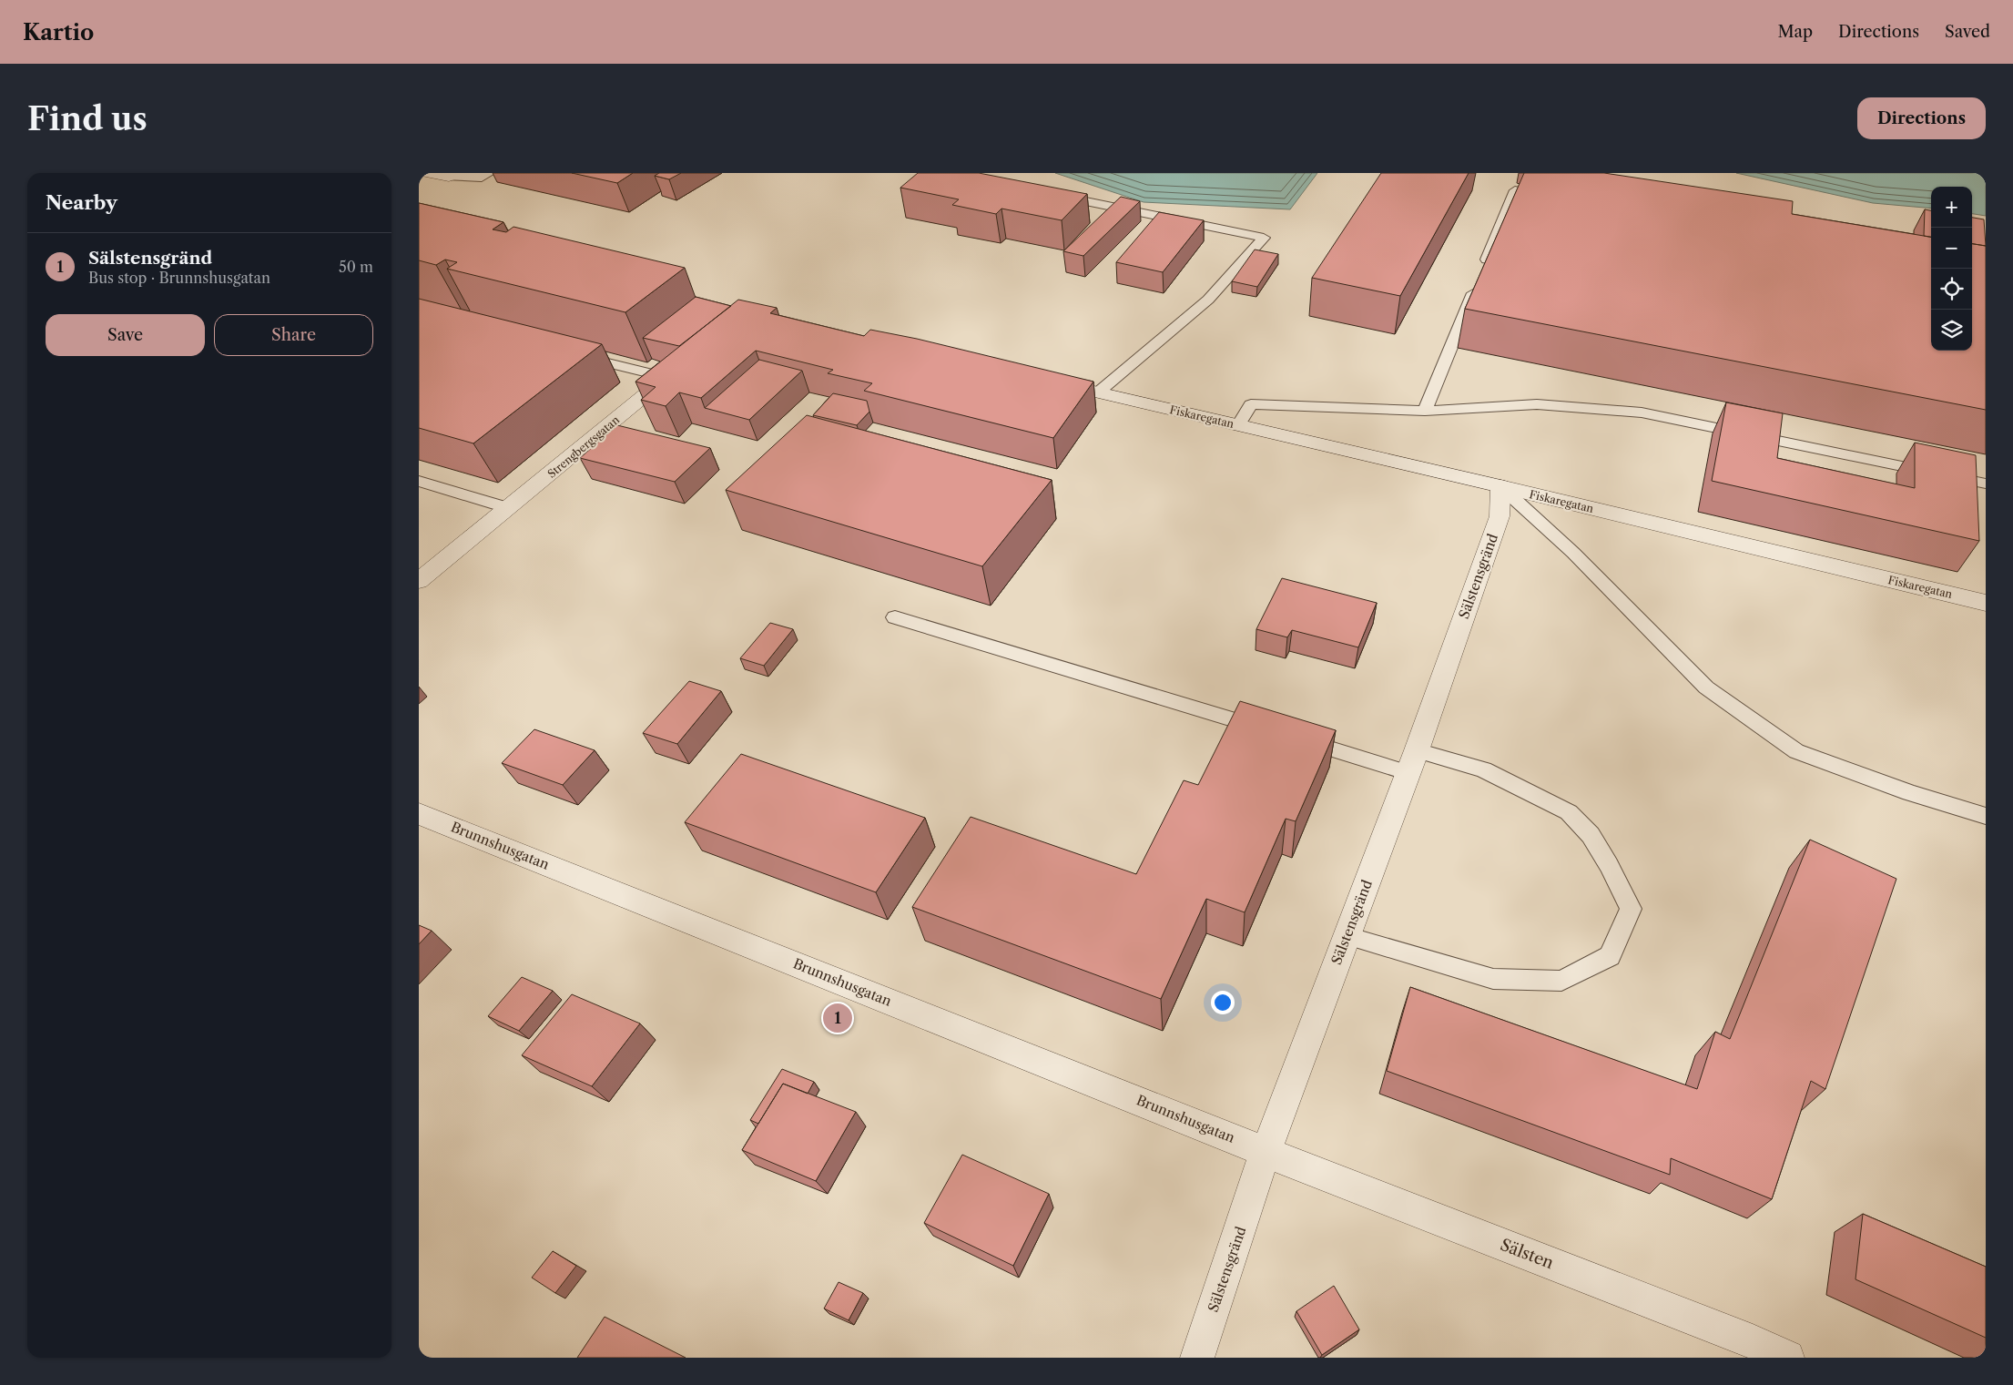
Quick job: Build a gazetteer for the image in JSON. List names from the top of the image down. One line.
{"streets":{"street":["Fiskaregatan","Strengbergsgatan","Sälstensgränd","Brunnshusgatan","Sälsten"]},"crossings":[["Fiskaregatan","Sälstensgränd"],["Sälstensgränd","Brunnshusgatan"],["Sälstensgränd","Sälsten"],["Brunnshusgatan","Sälsten"]],"page":{"header":"Kartio","nav":["Map","Directions","Saved"],"buttons":["Directions",["Save","Share"]],"title":"Find us","heading":"Nearby","map_buttons":["+","−"],"list":[{"mark":"1","name":"Sälstensgränd","note":"Bus stop · Brunnshusgatan","value":"50 m"}],"pins":"1"}}
